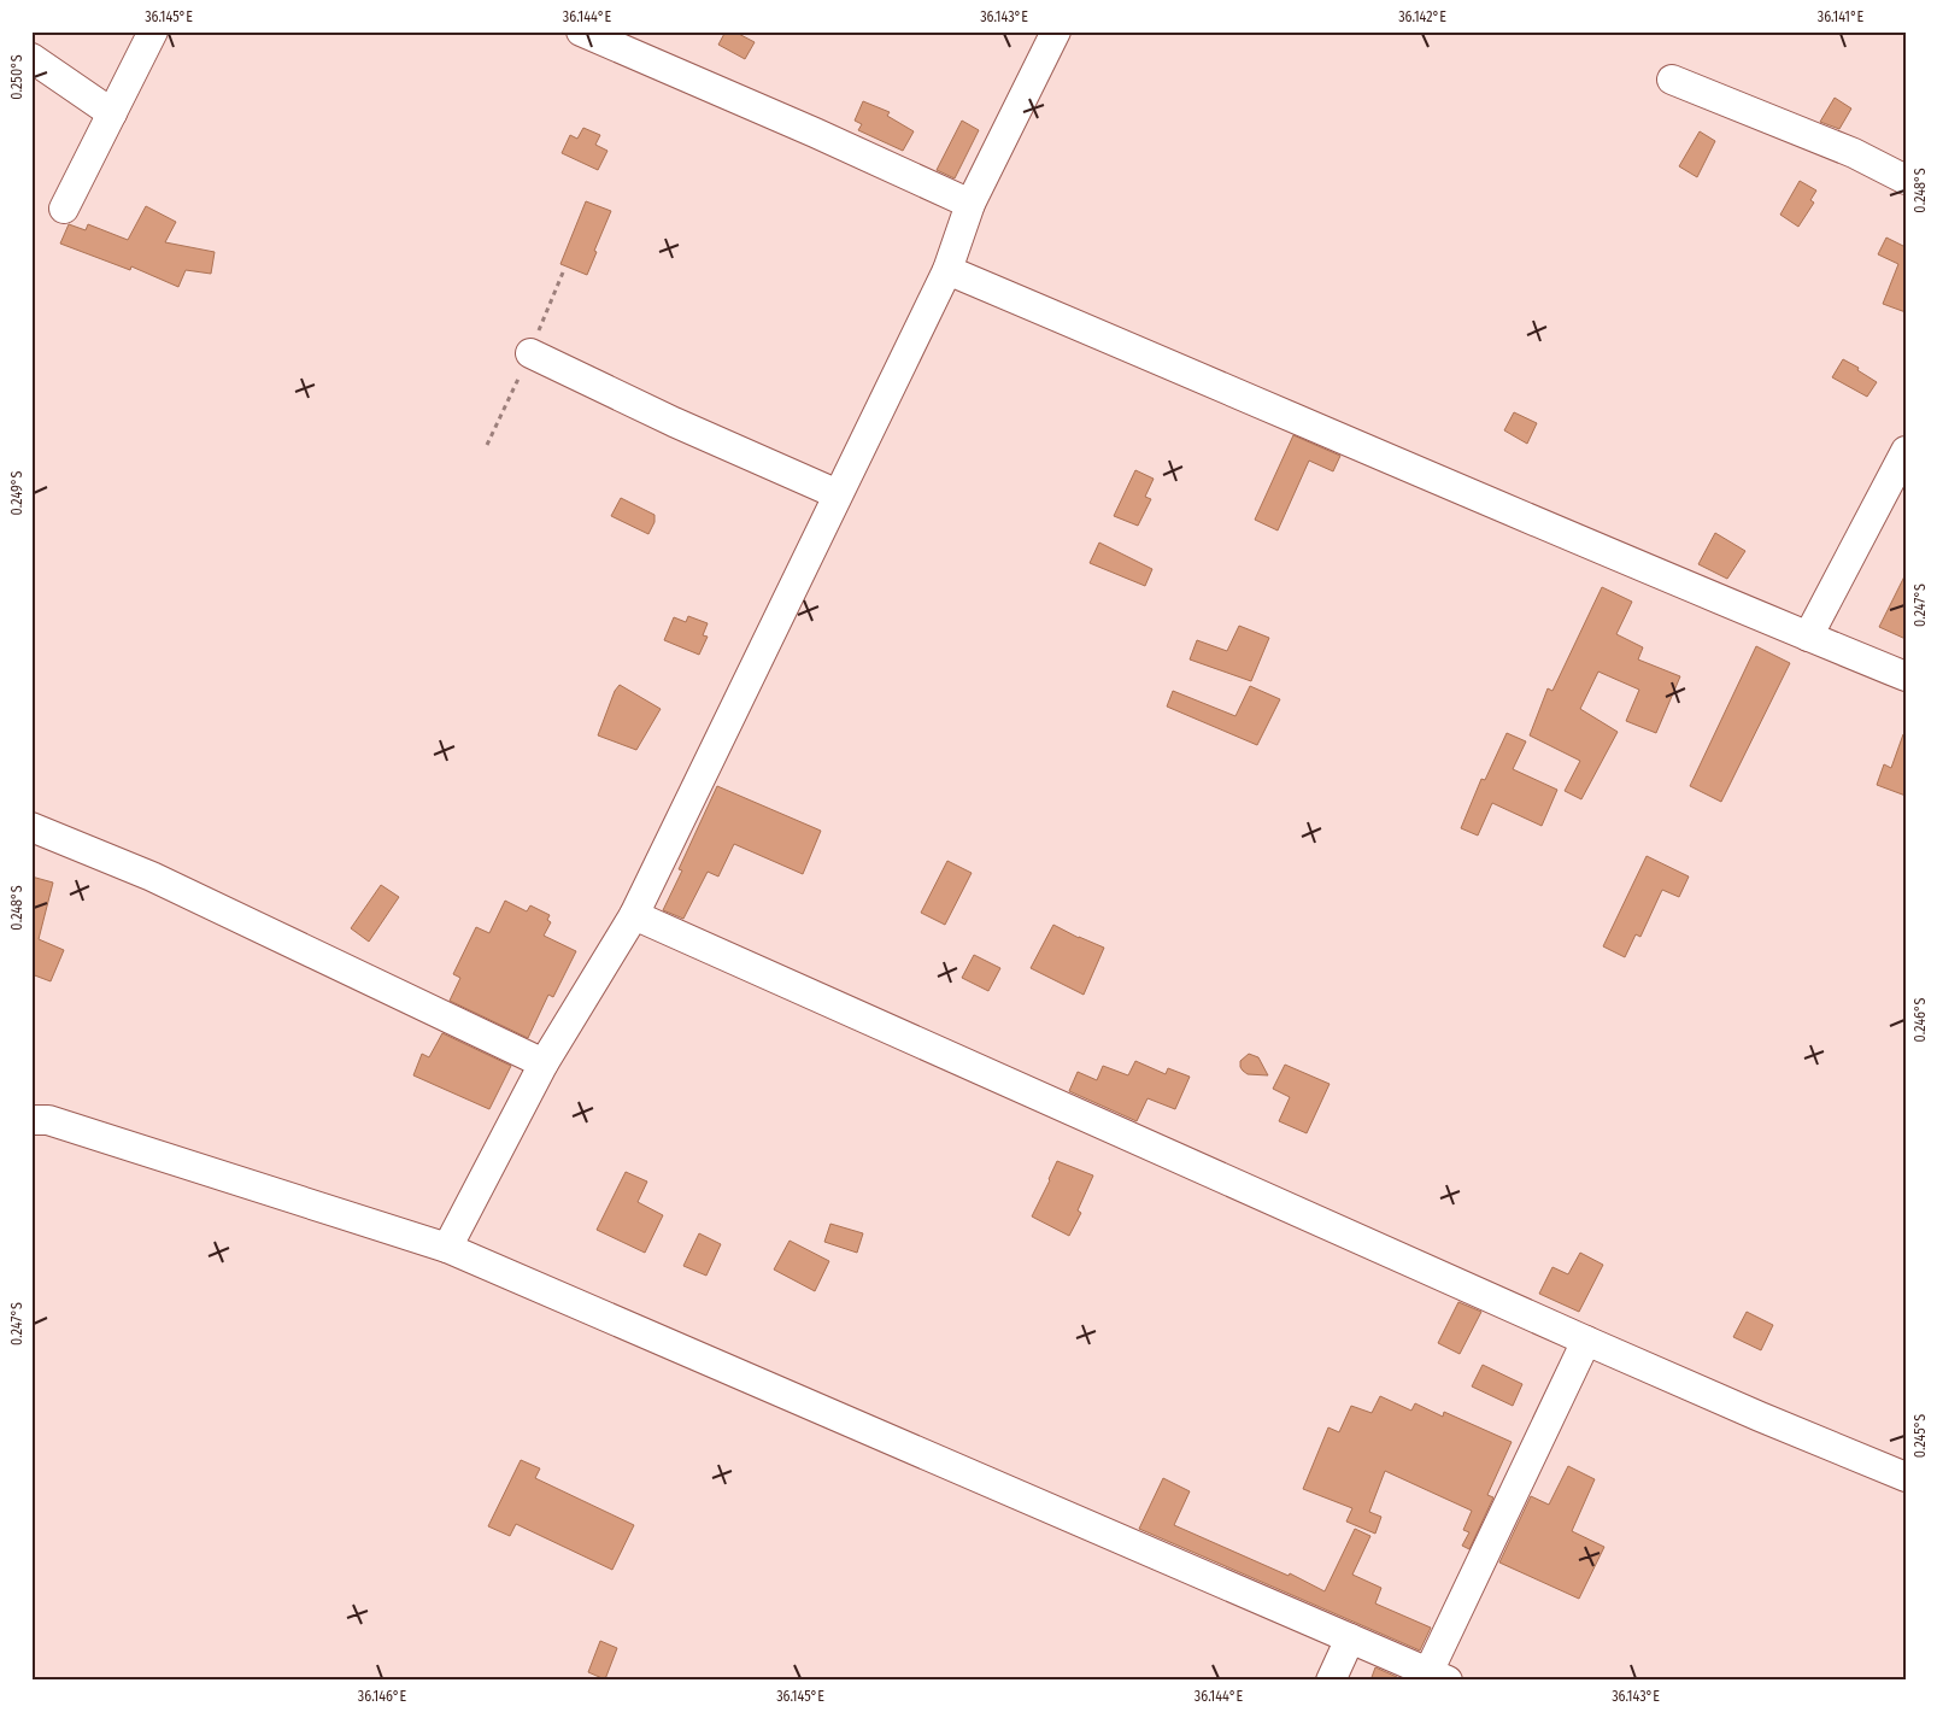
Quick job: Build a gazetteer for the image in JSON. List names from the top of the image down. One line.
{"coordinates":["36.145°E","36.144°E","36.143°E","36.142°E","36.141°E","0.250°S","0.248°S","0.249°S","0.247°S","0.246°S","0.245°S","36.146°E"]}
